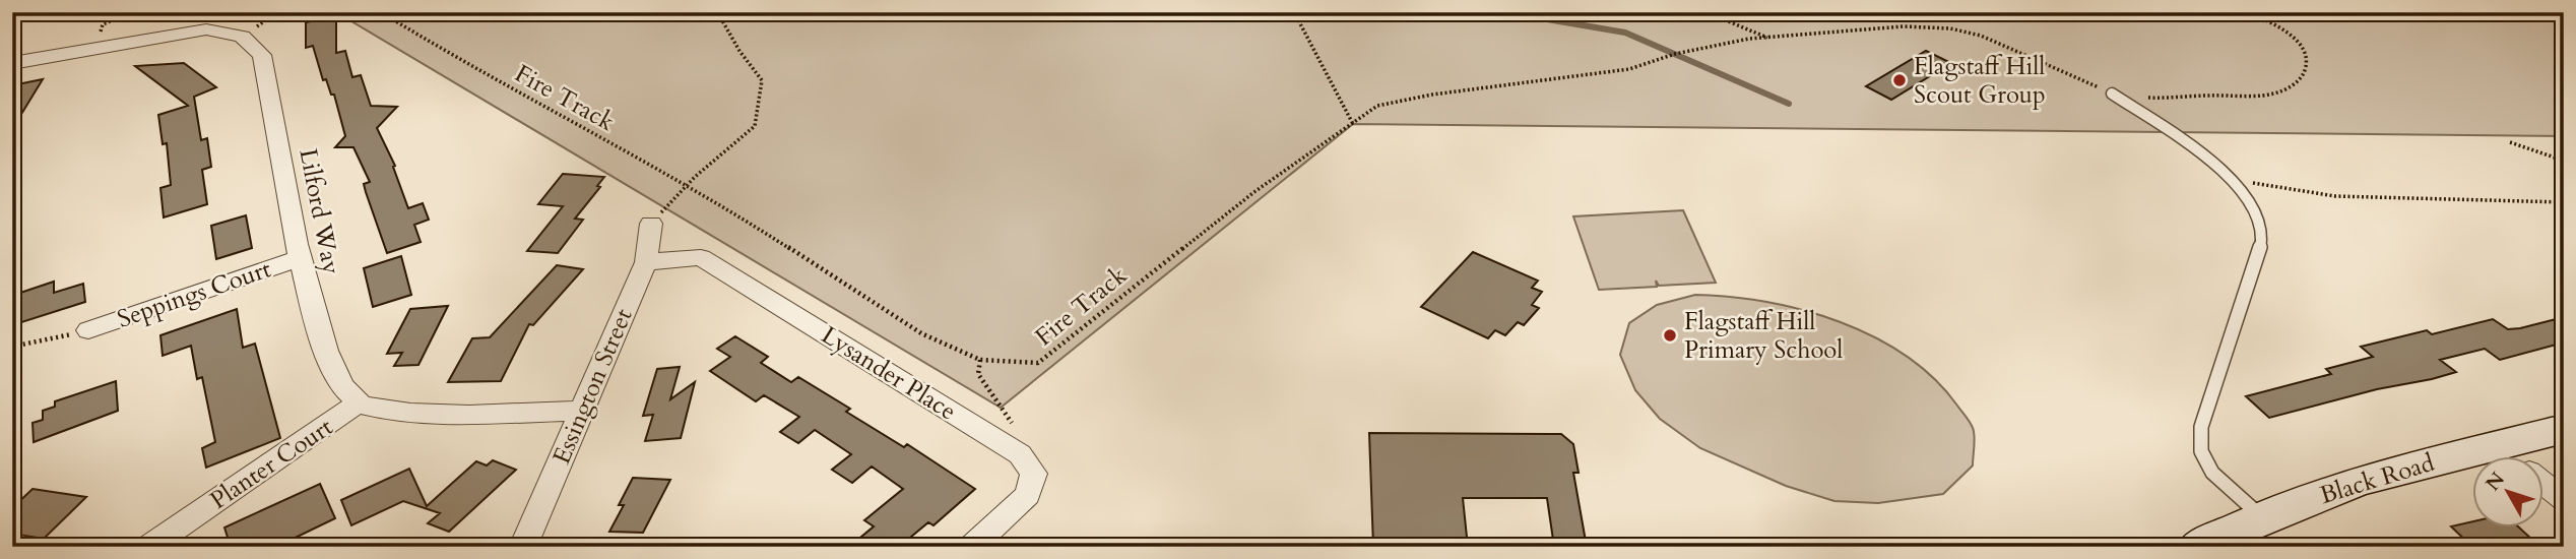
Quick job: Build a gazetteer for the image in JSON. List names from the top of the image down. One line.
{"streets":{"main road":["Black Road"],"street":["Lilford Way","Seppings Court","Lysander Place","Essington Street","Planter Court"],"path":["Fire Track"]},"crossings":[["Lilford Way","Seppings Court"],["Lilford Way","Planter Court"],["Lysander Place","Essington Street"]],"places":["Flagstaff Hill Scout Group","Flagstaff Hill Primary School"],"north":"top left"}
